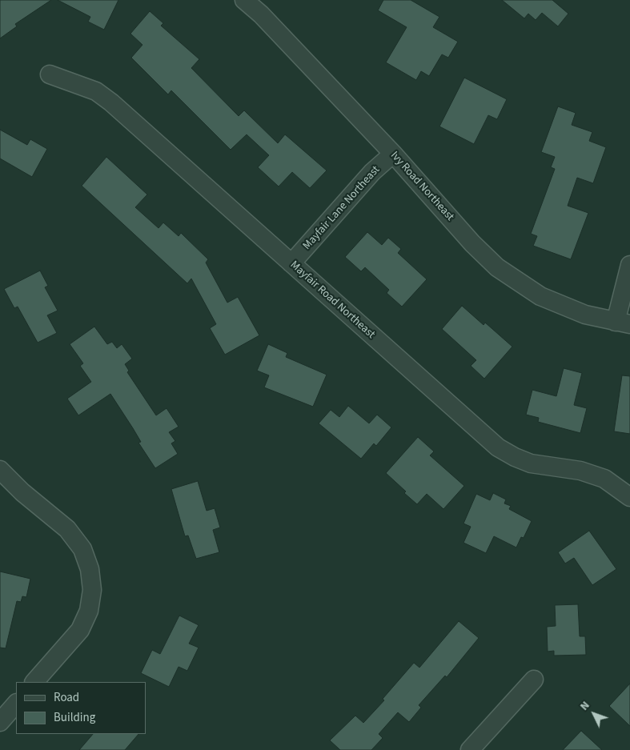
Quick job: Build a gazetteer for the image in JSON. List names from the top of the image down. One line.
{"streets":{"street":["Ivy Road Northeast","Mayfair Lane Northeast","Mayfair Road Northeast"]},"crossings":[["Ivy Road Northeast","Mayfair Lane Northeast"],["Mayfair Lane Northeast","Mayfair Road Northeast"]],"legend":["Road","Building"],"north":"top left"}
